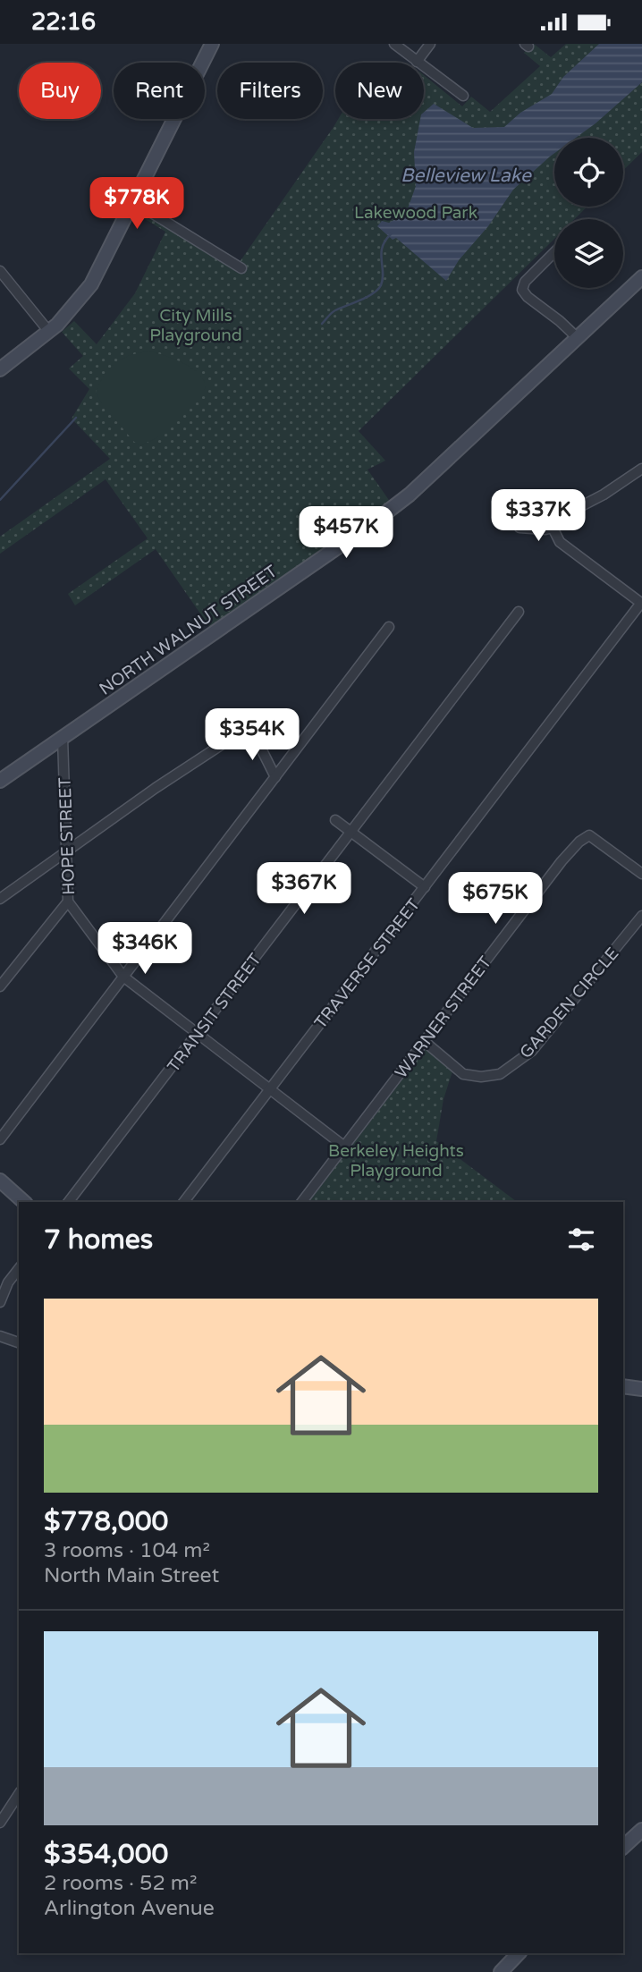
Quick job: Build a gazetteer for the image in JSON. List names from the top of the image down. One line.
{"streets":{"street":["NORTH WALNUT STREET","HOPE STREET","TRAVERSE STREET","GARDEN CIRCLE","TRANSIT STREET","WARNER STREET"]},"crossings":[["NORTH WALNUT STREET","HOPE STREET"],["HOPE STREET","TRAVERSE STREET"],["HOPE STREET","TRANSIT STREET"],["HOPE STREET","WARNER STREET"],["GARDEN CIRCLE","WARNER STREET"]],"water":["Belleview Lake"],"parks":["Lakewood Park","City Mills Playground","Berkeley Heights Playground"],"page":{"status":"22:16","chip":["Buy","Rent","Filters","New"],"price":["$778K","$337K","$457K","$354K","$367K","$675K","$346K"],"heading":"7 homes","list":[{"name":"$778,000","note":"3 rooms · 104 m² · North Main Street"},{"name":"$354,000","note":"2 rooms · 52 m² · Arlington Avenue"}]}}
